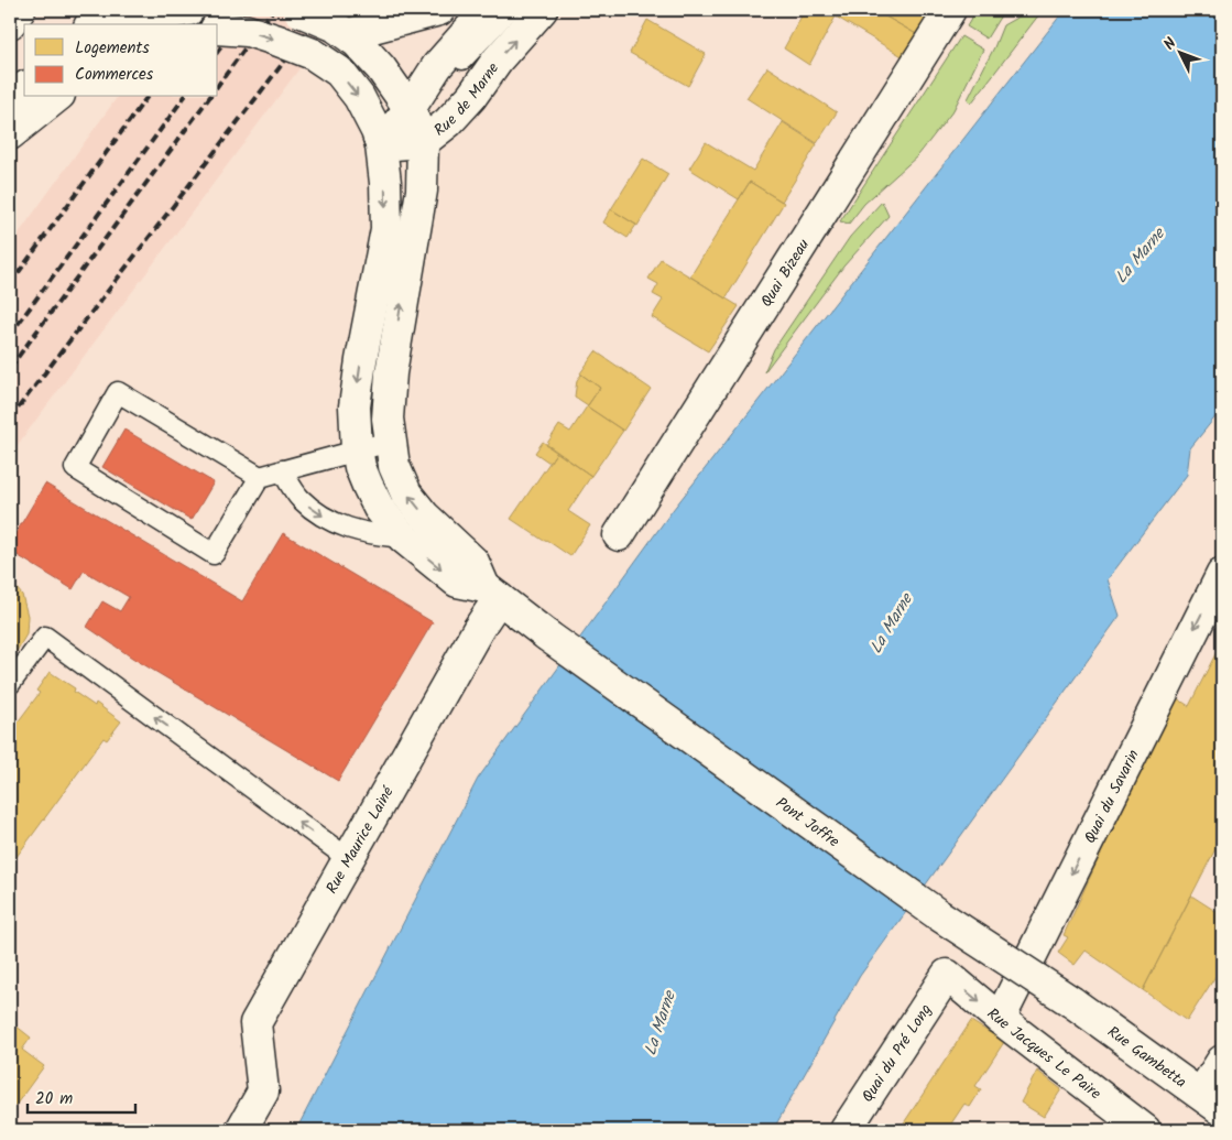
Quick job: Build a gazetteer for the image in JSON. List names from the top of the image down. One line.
{"streets":{"street":["Rue de Marne","Quai Bizeau","Quai du Savarin","Pont Joffre","Rue Maurice Lainé","Quai du Pré Long","Rue Jacques Le Paire","Rue Gambetta"]},"crossings":[["Quai du Savarin","Rue Jacques Le Paire"],["Pont Joffre","Rue Maurice Lainé"],["Pont Joffre","Rue Gambetta"],["Quai du Pré Long","Rue Jacques Le Paire"]],"one_way":["Quai du Savarin"],"water":["La Marne"],"legend":["Logements","Commerces"],"scale_bar":"20 m","north":"top left"}
